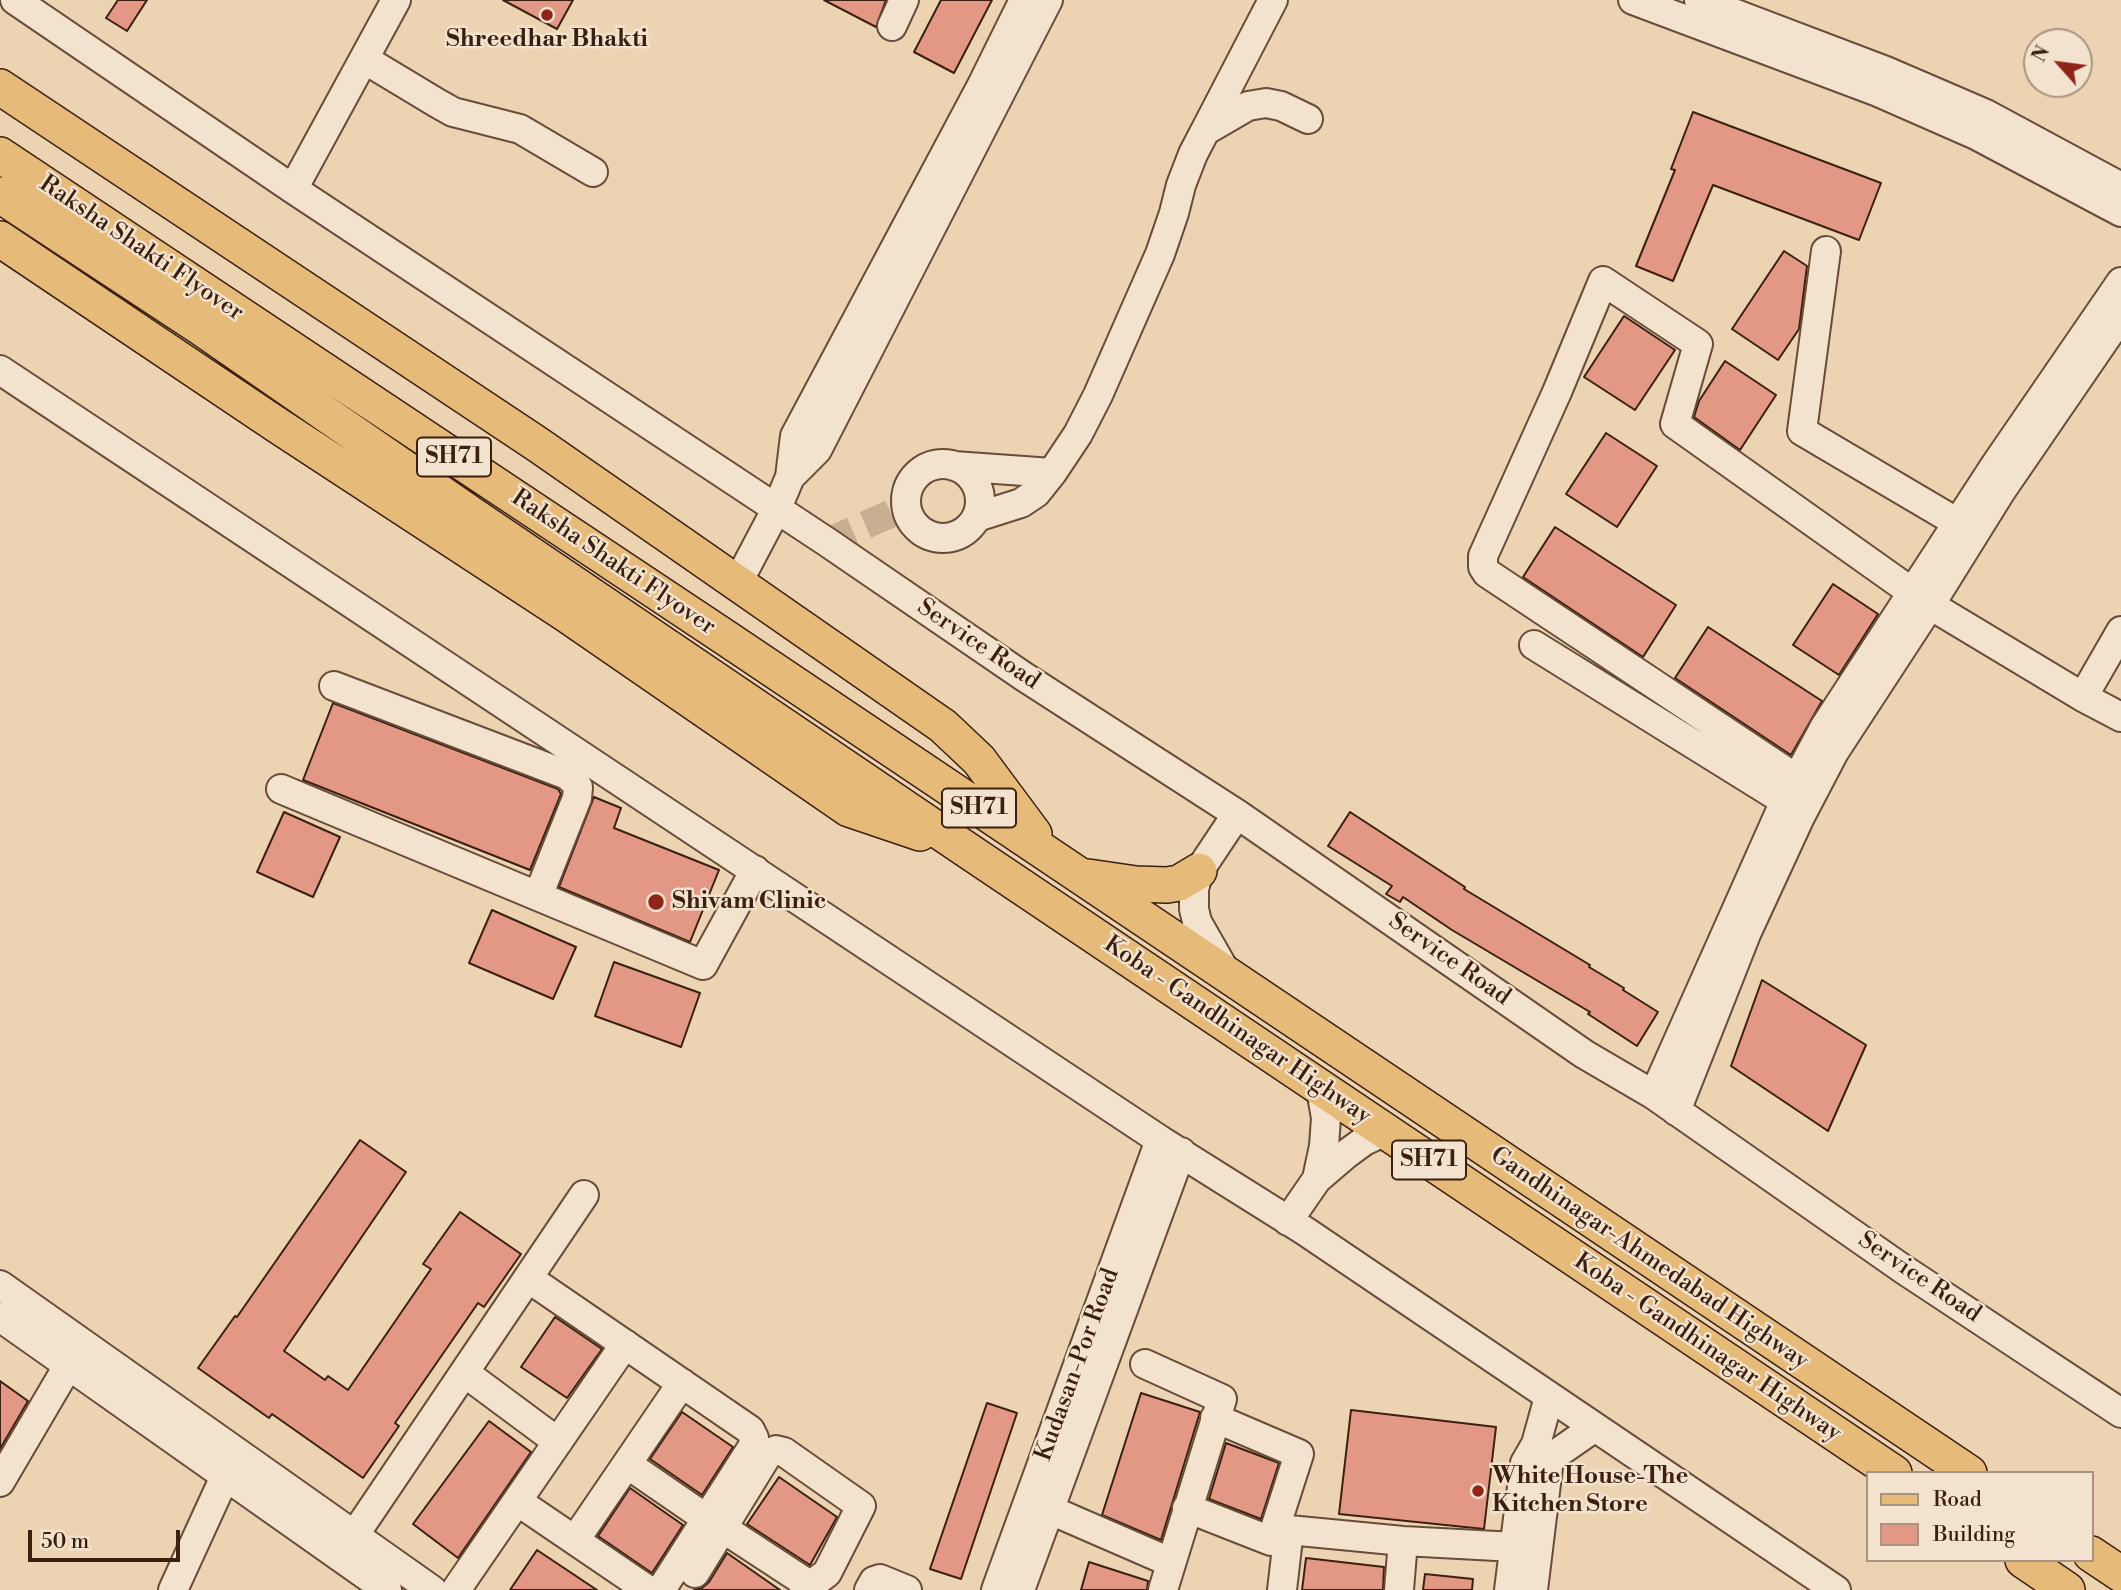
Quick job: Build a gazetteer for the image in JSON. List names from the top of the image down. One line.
{"streets":{"main road":["Raksha Shakti Flyover","SH71","Koba - Gandhinagar Highway","Gandhinagar-Ahmedabad Highway"],"street":["Service Road","Kudasan-Por Road"]},"crossings":[["Raksha Shakti Flyover","Koba - Gandhinagar Highway"],["Raksha Shakti Flyover","Gandhinagar-Ahmedabad Highway"]],"places":["Shreedhar Bhakti","Shivam Clinic","White House-The Kitchen Store"],"legend":["Road","Building"],"scale_bar":"50 m","north":"top left"}
